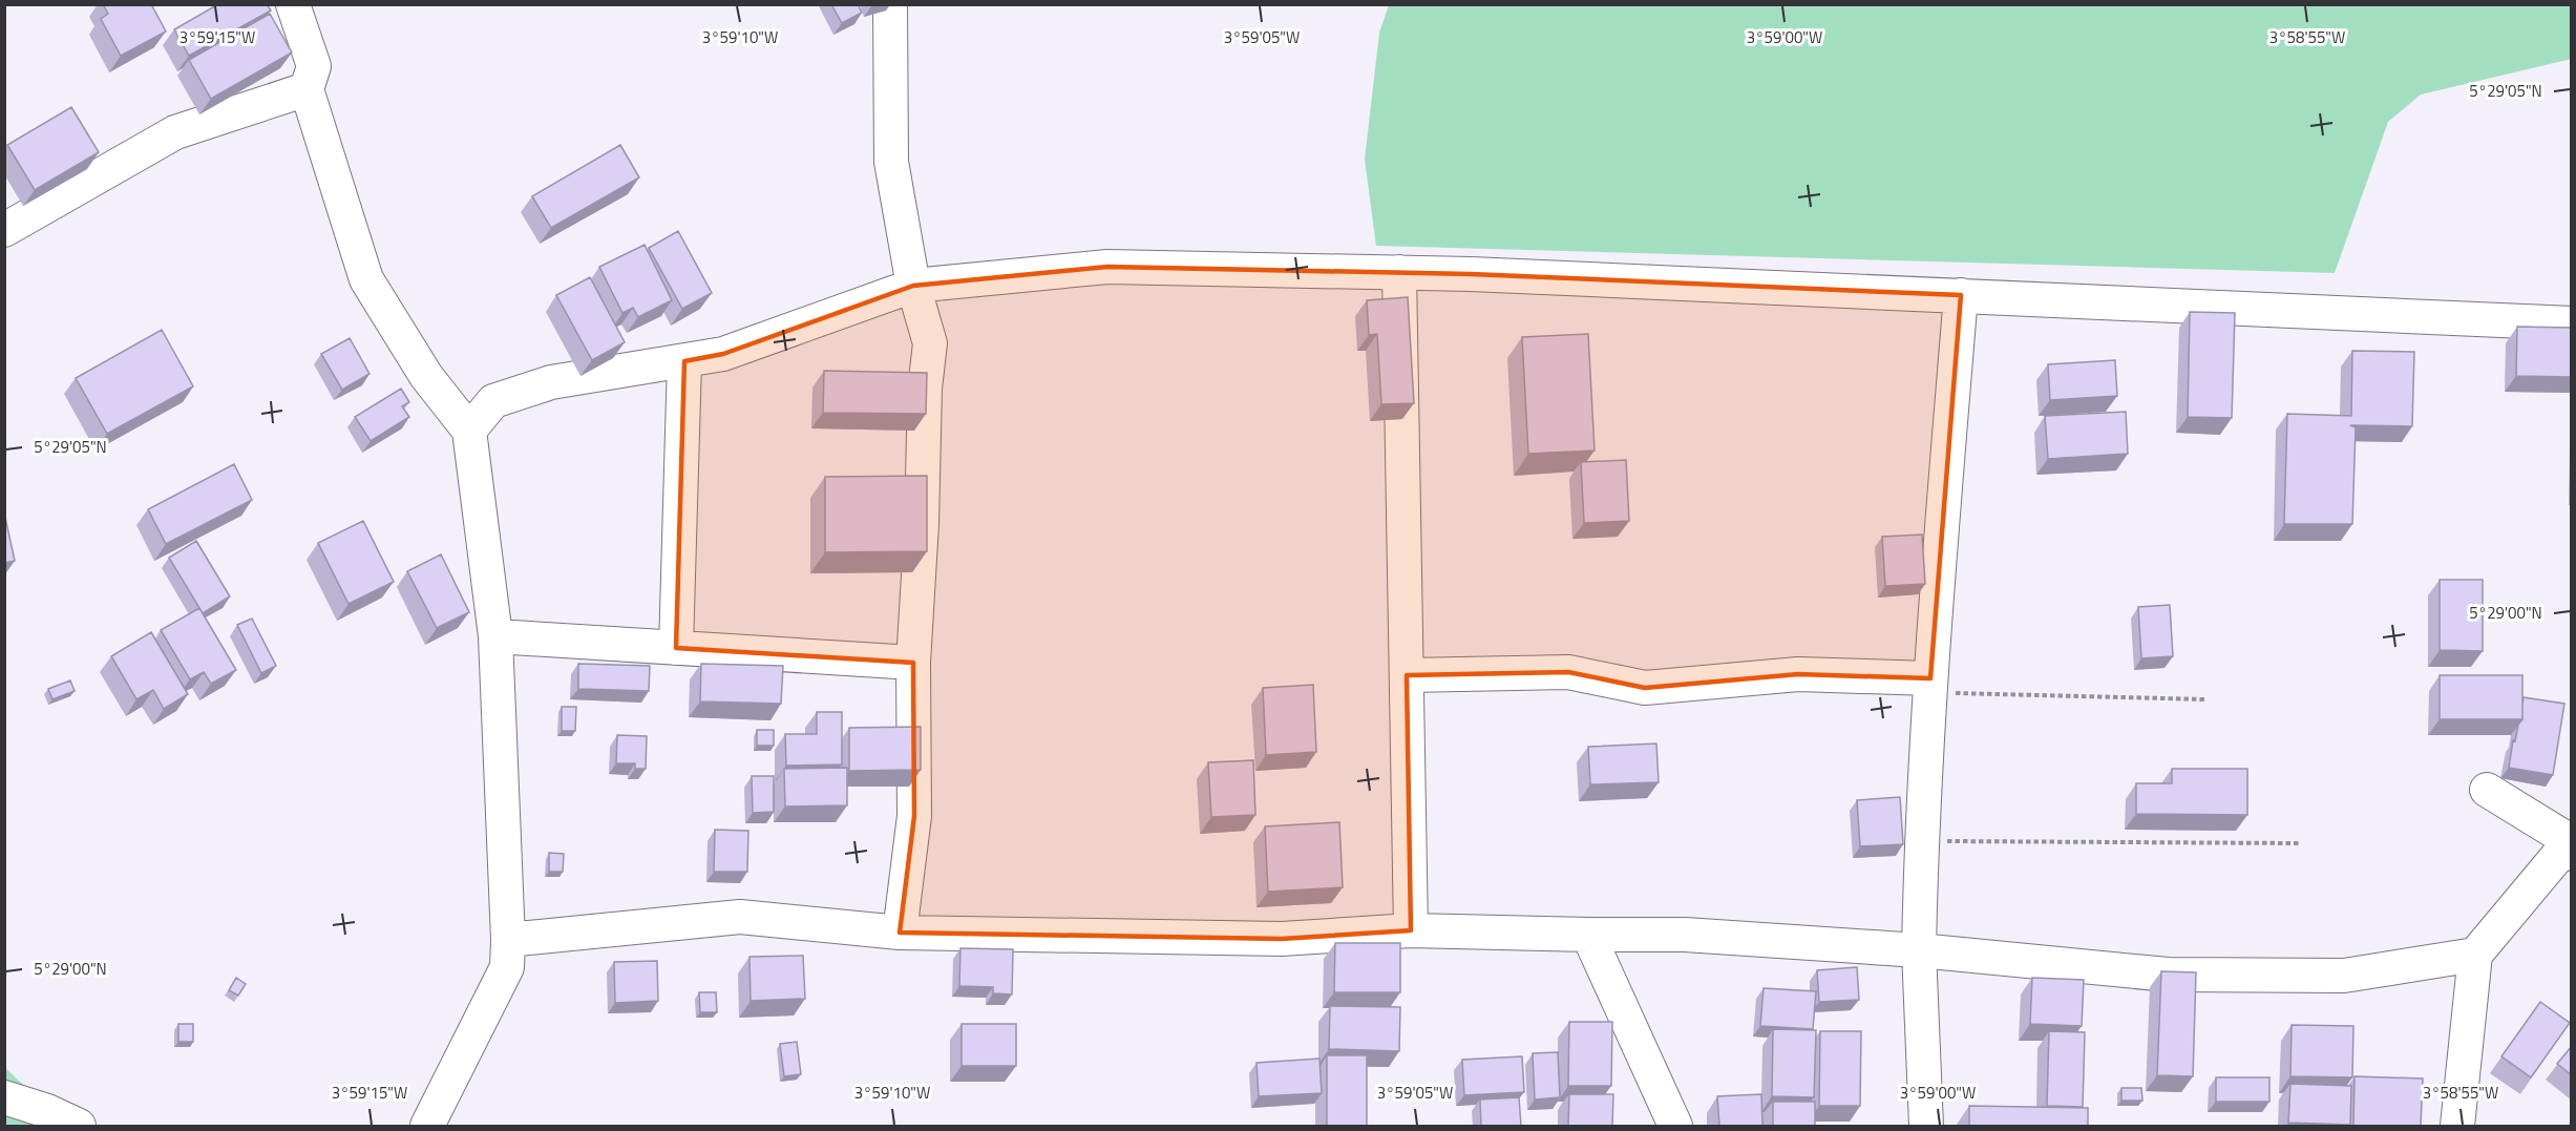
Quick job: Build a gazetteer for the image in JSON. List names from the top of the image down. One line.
{"coordinates":["3°59'15\"W","3°59'10\"W","3°59'05\"W","3°59'00\"W","3°58'55\"W","5°29'05\"N","5°29'00\"N"]}
